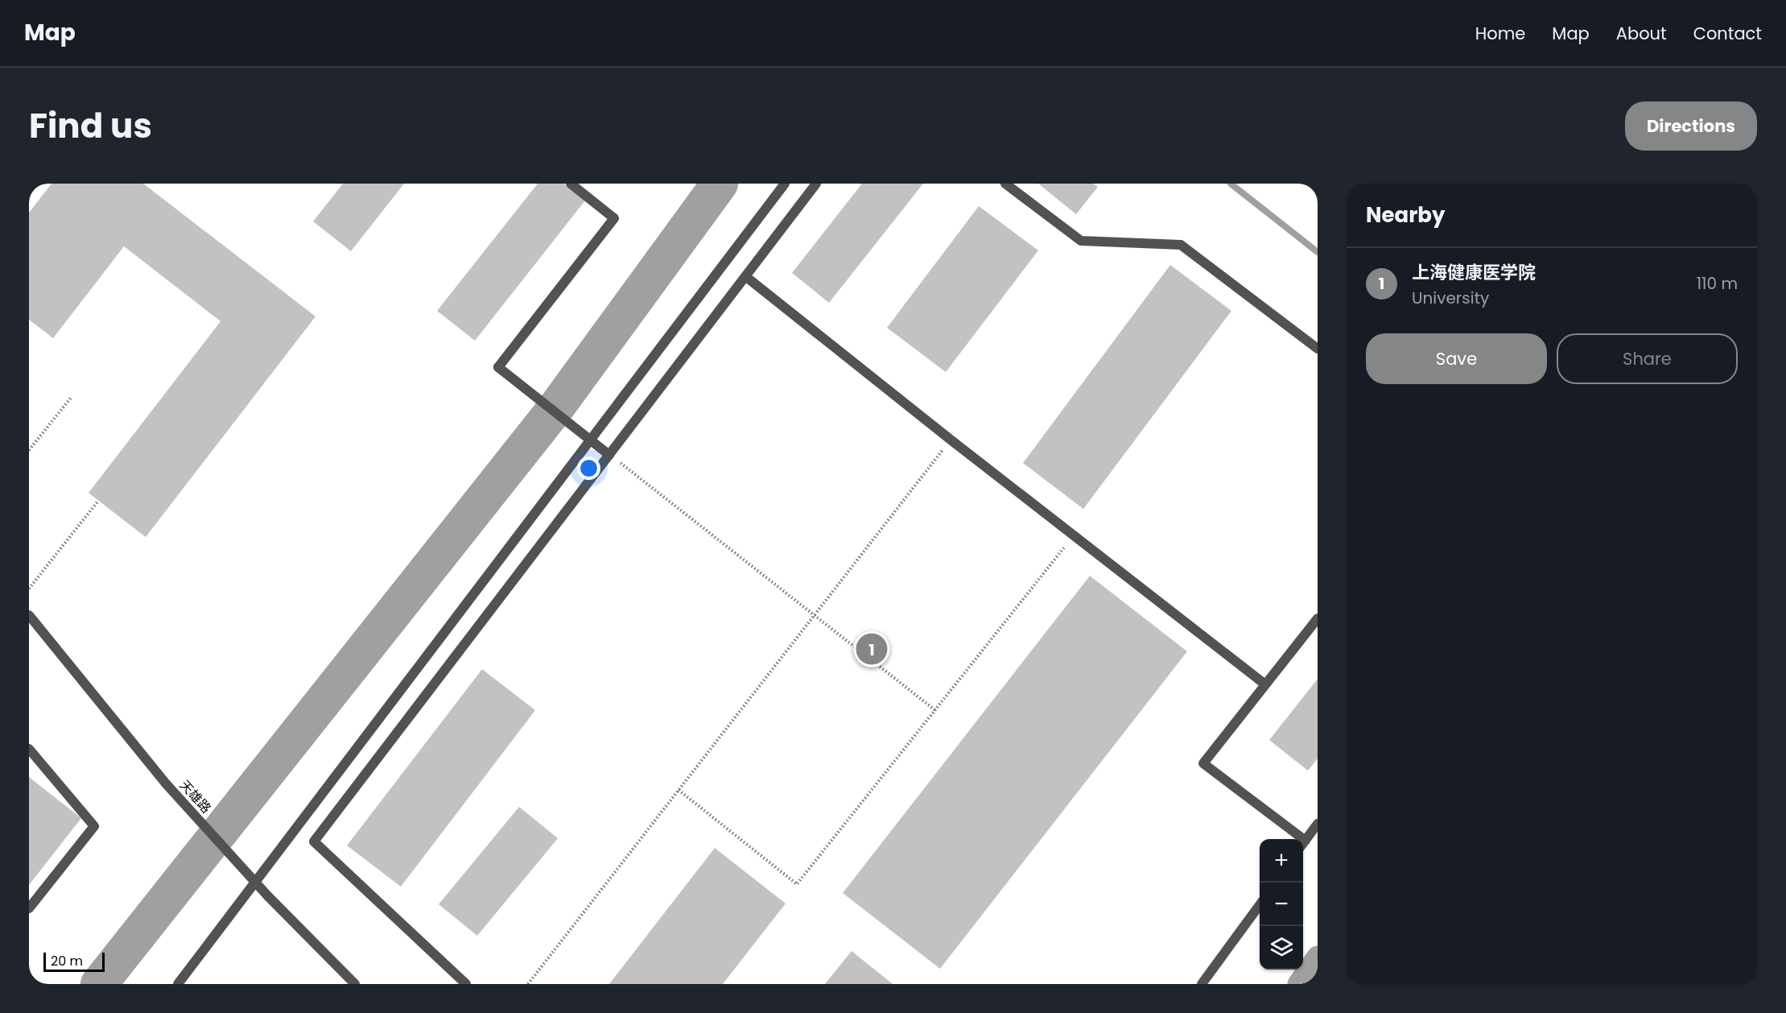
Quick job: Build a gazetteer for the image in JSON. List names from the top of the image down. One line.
{"streets":{"street":["天雄路"]},"scale_bar":"20 m","page":{"header":"Map","nav":["Home","Map","About","Contact"],"title":"Find us","buttons":["Directions",["Save","Share"]],"heading":"Nearby","list":[{"mark":"1","name":"上海健康医学院","note":"University","value":"110 m"}],"pins":"1","map_buttons":["+","−"],"scale":"20 m"}}
